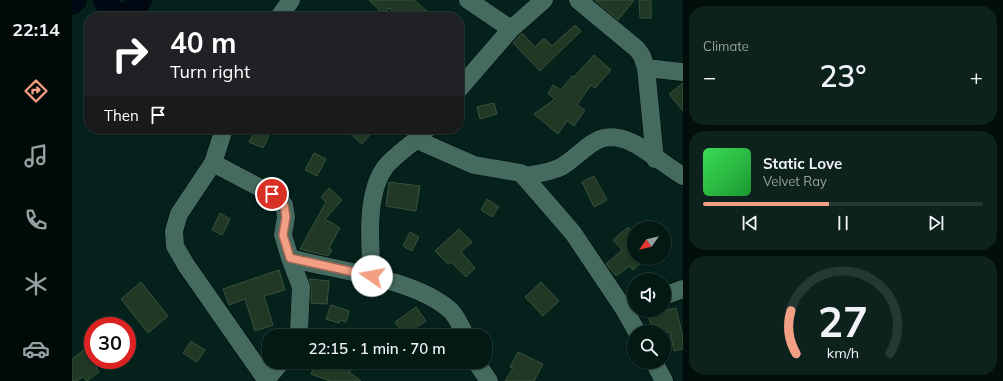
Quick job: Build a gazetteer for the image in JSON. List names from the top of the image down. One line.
{"north":"bottom left","page":{"tabs":"22:14","tile":"Climate","turn":["40 m","Turn right"],"heat":["−","23°","+"],"then":"Then","song":["Static Love","Velvet Ray"],"limit":"30","trip":"22:15 · 1 min · 70 m","gauge":["27","km/h"]}}
